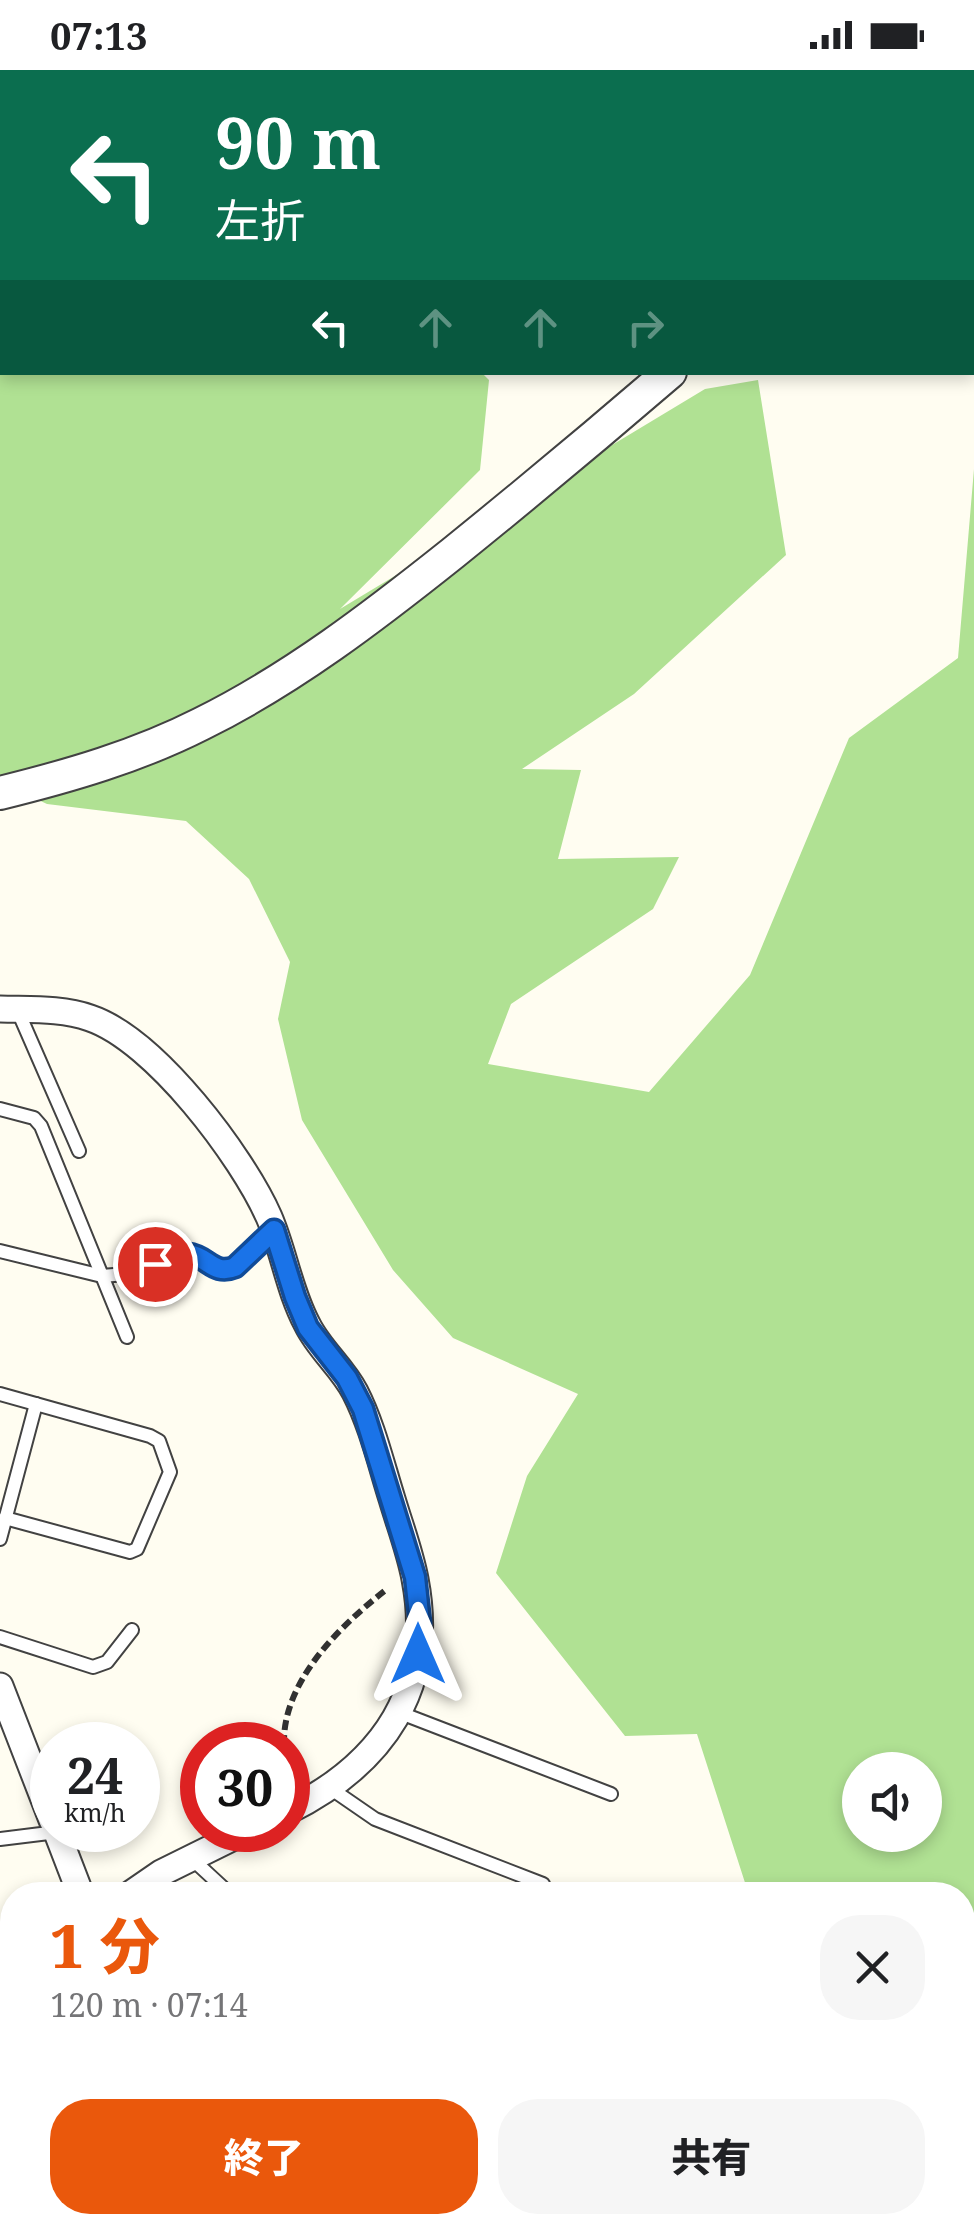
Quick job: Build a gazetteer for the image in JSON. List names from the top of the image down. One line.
{"page":{"status":"07:13","turn":["90 m","左折"],"speed":"24 km/h","limit":"30","heading":["1 分","120 m · 07:14"],"buttons":["終了","共有"]}}
